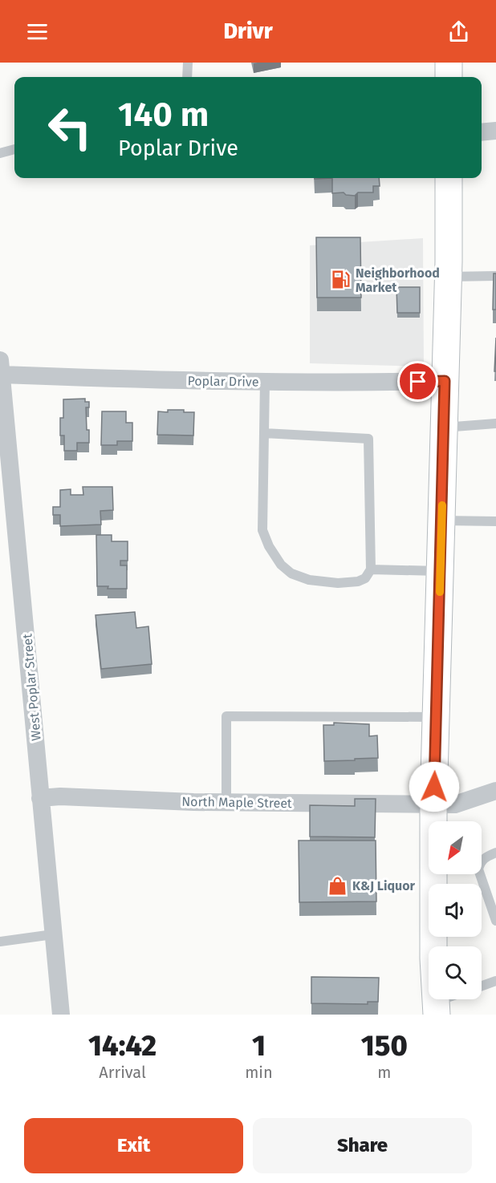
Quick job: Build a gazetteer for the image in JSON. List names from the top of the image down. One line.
{"streets":{"street":["Poplar Drive","West Poplar Street","North Maple Street"]},"crossings":[["Poplar Drive","West Poplar Street"],["West Poplar Street","North Maple Street"]],"places":{"fuel station":["Neighborhood Market"],"shop":["K&J Liquor"]},"north":"bottom left","page":{"header":"Drivr","turn":["140 m","Poplar Drive"],"eta":["14:42","Arrival","1","min","150","m"],"buttons":["Exit","Share"]}}
